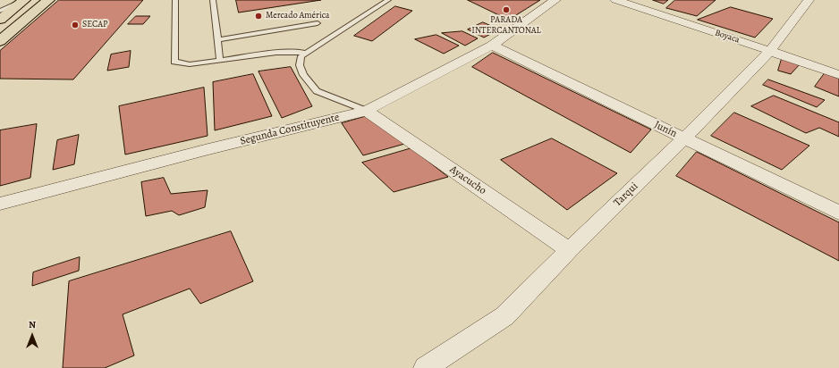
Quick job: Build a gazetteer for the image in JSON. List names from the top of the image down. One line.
{"streets":{"street":["Boyaca","Segunda Constituyente","Junín","Ayacucho","Tarqui"]},"crossings":[["Boyaca","Tarqui"],["Segunda Constituyente","Junín"],["Segunda Constituyente","Ayacucho"],["Junín","Tarqui"],["Ayacucho","Tarqui"]],"places":["PARADA INTERCANTONAL","Mercado América","SECAP"],"north":"top"}
